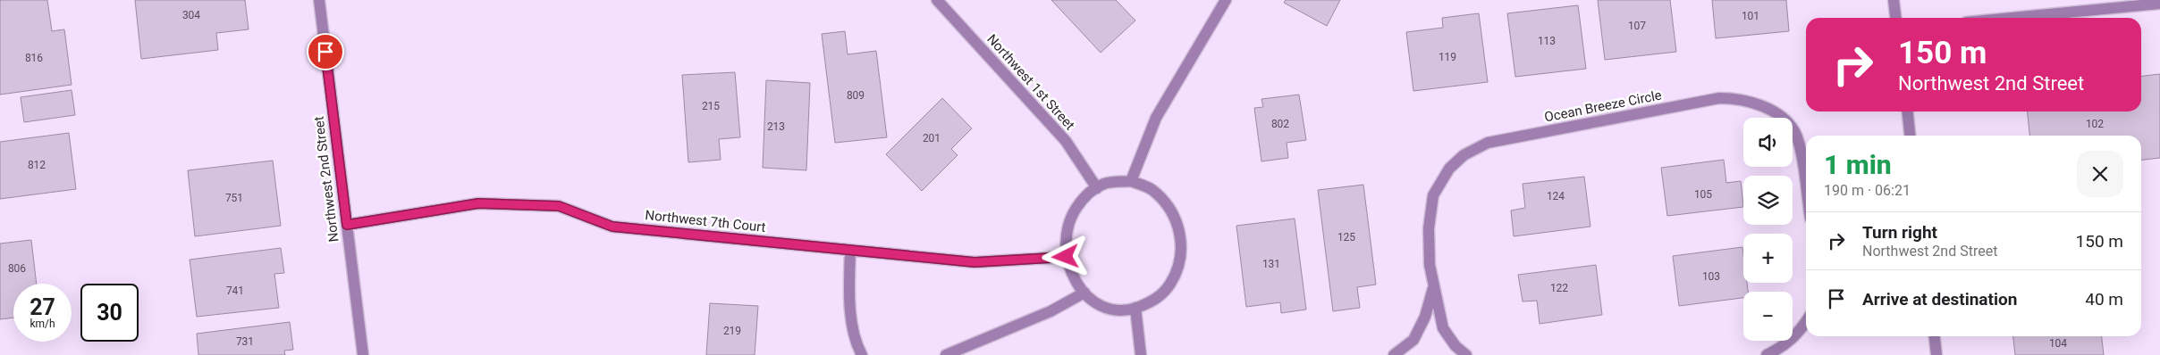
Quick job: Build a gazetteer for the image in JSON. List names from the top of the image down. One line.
{"streets":{"street":["Northwest 1st Street","Ocean Breeze Circle","Northwest 2nd Street","Northwest 7th Court"]},"crossings":[["Northwest 1st Street","Northwest 7th Court"],["Northwest 2nd Street","Northwest 7th Court"]],"house_numbers":["304","101","107","113","119","816","809","215","802","102","213","201","812","105","124","751","125","131","806","103","122","741","219","731","104"],"page":{"turn":["150 m","Northwest 2nd Street"],"map_buttons":["+","−"],"heading":["1 min","190 m · 06:21"],"list":[{"name":"Turn right","note":"Northwest 2nd Street","value":"150 m"},{"name":"Arrive at destination","value":"40 m"}],"speed":"27 km/h","limit":"30"}}
